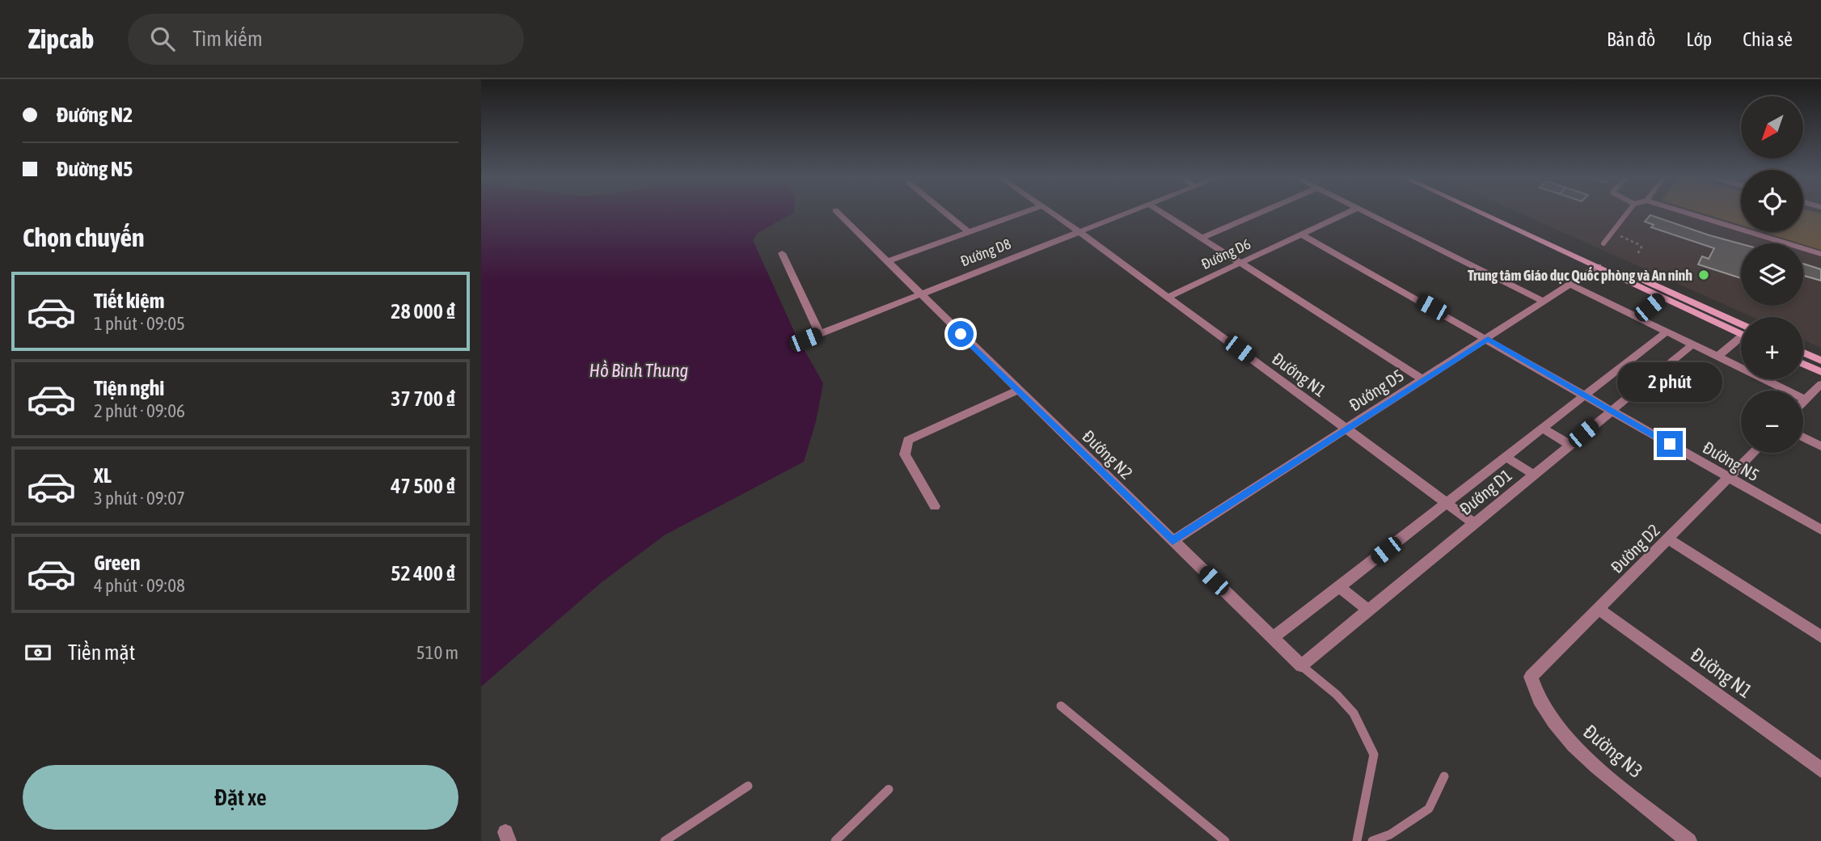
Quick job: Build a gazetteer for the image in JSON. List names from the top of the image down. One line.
{"streets":{"street":["Đường D8","Đường D6","Đướng N1","Đướng D5","Đướng N2","Đường N5","Đướng D1","Đường D2","Đường N1","Đường N3"]},"crossings":[["Đường D8","Đướng N1"],["Đường D8","Đướng N2"],["Đường D6","Đướng N1"],["Đường D6","Đường N5"],["Đướng N1","Đướng D5"],["Đướng N1","Đướng D1"],["Đướng D5","Đướng N2"],["Đướng D5","Đường N5"],["Đướng N2","Đướng D1"],["Đường N5","Đướng D1"],["Đường N5","Đường D2"],["Đường D2","Đường N1"],["Đường D2","Đường N3"]],"water":["Hồ Bình Thung"],"places":["Trung tâm Giáo dục Quốc phòng và An ninh"],"north":"bottom left","page":{"header":"Zipcab","search":"Tìm kiếm","nav":["Bản đồ","Lớp","Chia sẻ"],"banner":["Đướng N2","Đường N5"],"map_buttons":["+","−"],"heading":"Chọn chuyến","list":[{"name":"Tiết kiệm","note":"1 phút · 09:05","value":"28 000 ₫"},{"name":"Tiện nghi","note":"2 phút · 09:06","value":"37 700 ₫"},{"name":"XL","note":"3 phút · 09:07","value":"47 500 ₫"},{"name":"Green","note":"4 phút · 09:08","value":"52 400 ₫"}],"bubble":"2 phút","pay":["Tiền mặt","510 m"],"buttons":"Đặt xe"}}
